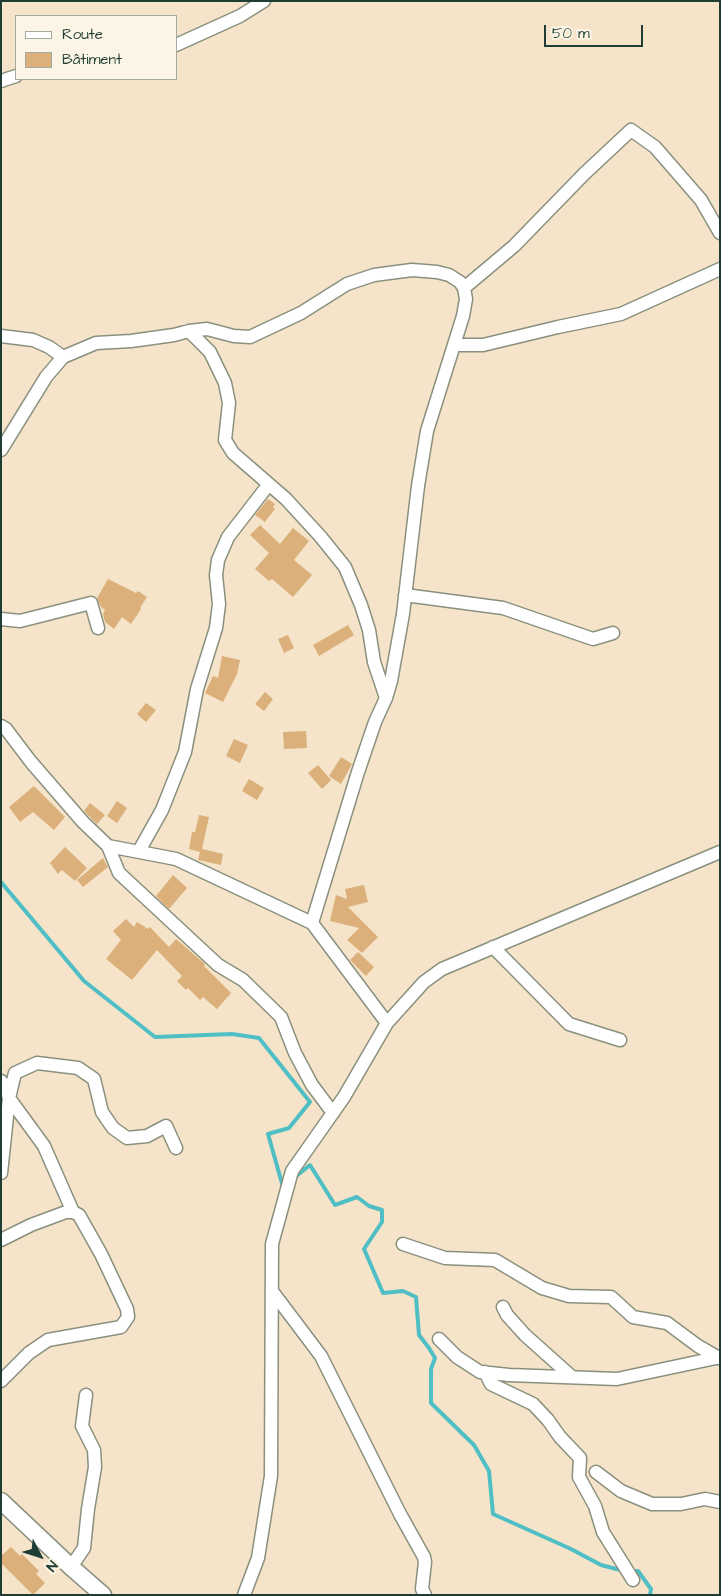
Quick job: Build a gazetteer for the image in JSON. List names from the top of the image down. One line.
{"legend":["Route","Bâtiment"],"scale_bar":"50 m","north":"bottom right"}
